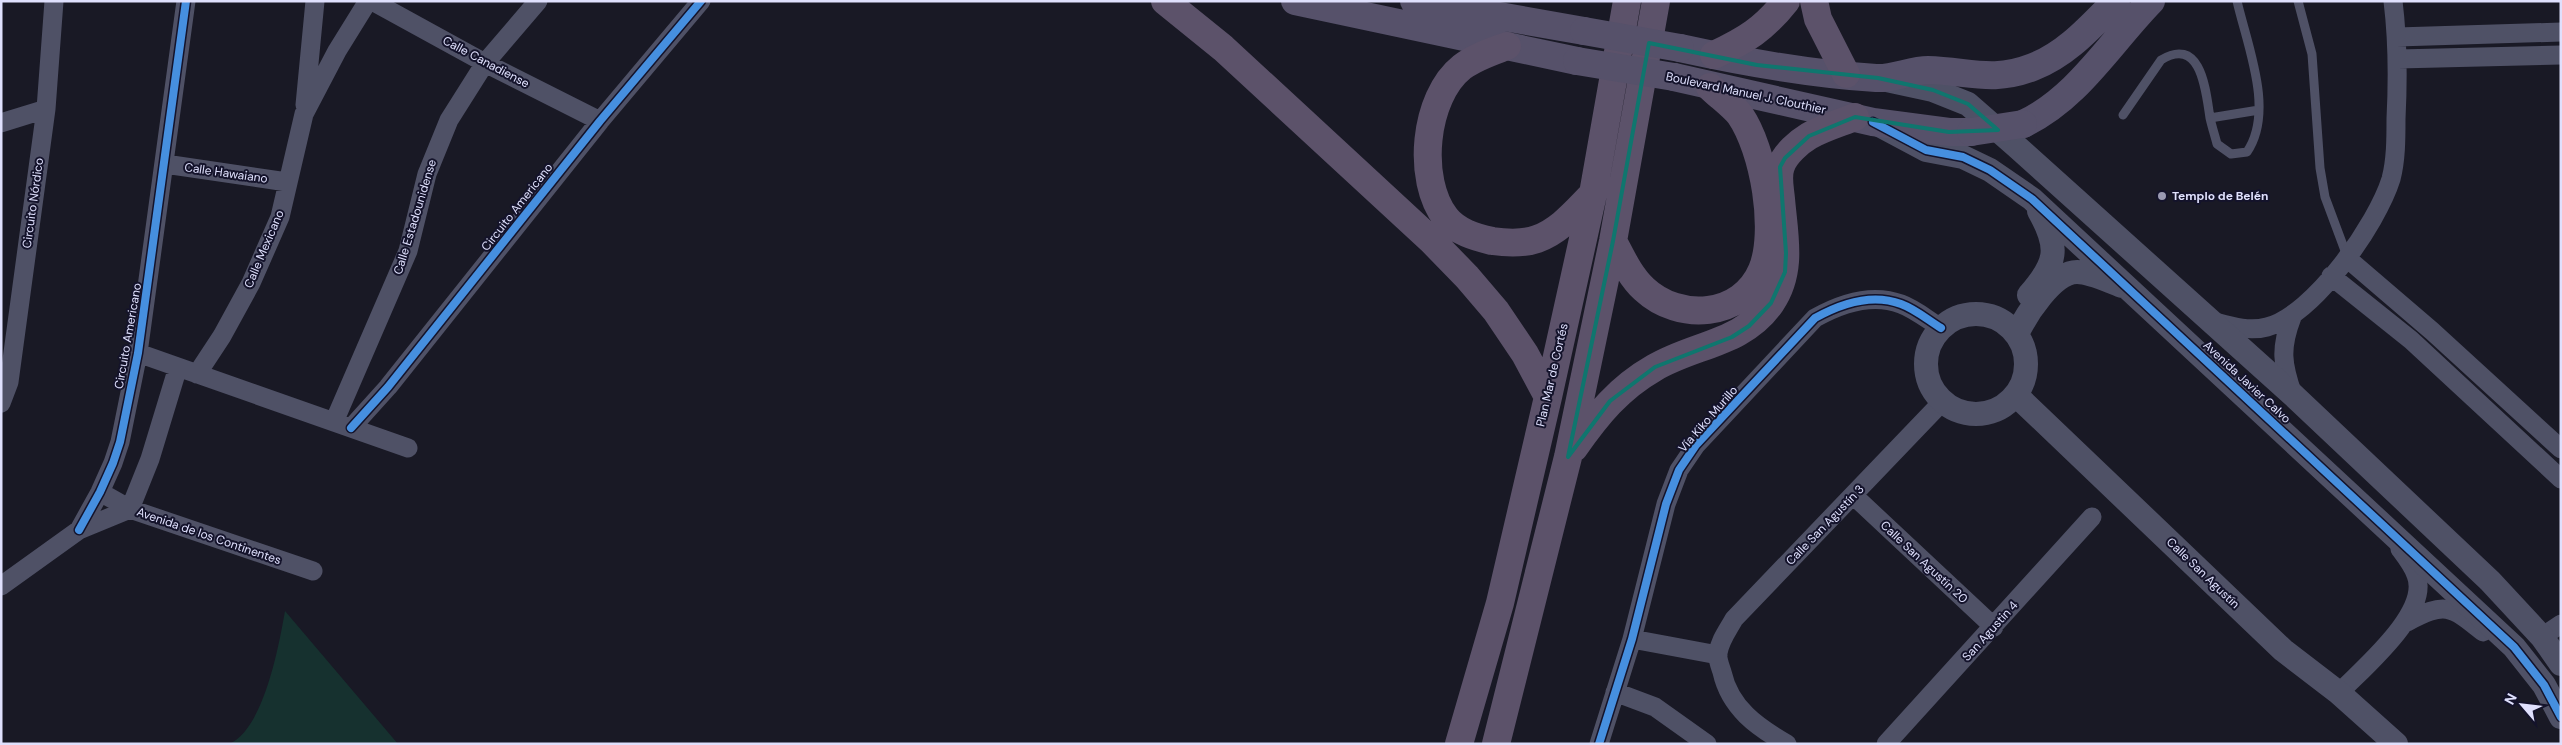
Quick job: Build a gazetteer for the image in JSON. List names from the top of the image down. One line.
{"streets":{"highway":["Plan Mar de Cortés"],"main road":["Boulevard Manuel J. Clouthier"],"street":["Calle Canadiense","Calle Hawaiano","Circuito Nórdico","Circuito Americano","Calle Estadounidense","Calle Mexicano","Avenida Javier Calvo","Vía Kiko Murillo","Calle San Agustín 3","Avenida de los Continentes","Calle San Agustín 20","Calle San Agustín","San Agustin 4"]},"crossings":[["Calle Canadiense","Circuito Americano"],["Calle Canadiense","Calle Estadounidense"],["Boulevard Manuel J. Clouthier","Avenida Javier Calvo"],["Calle Hawaiano","Circuito Americano"],["Calle Hawaiano","Calle Mexicano"],["Circuito Americano","Calle Estadounidense"],["Circuito Americano","Calle Mexicano"],["Circuito Americano","Avenida de los Continentes"],["Vía Kiko Murillo","Calle San Agustín 3"],["Vía Kiko Murillo","Calle San Agustín"],["Calle San Agustín 3","Calle San Agustín 20"],["Calle San Agustín 3","Calle San Agustín"],["Calle San Agustín 20","San Agustin 4"]],"places":["Templo de Belén"],"north":"top left"}
